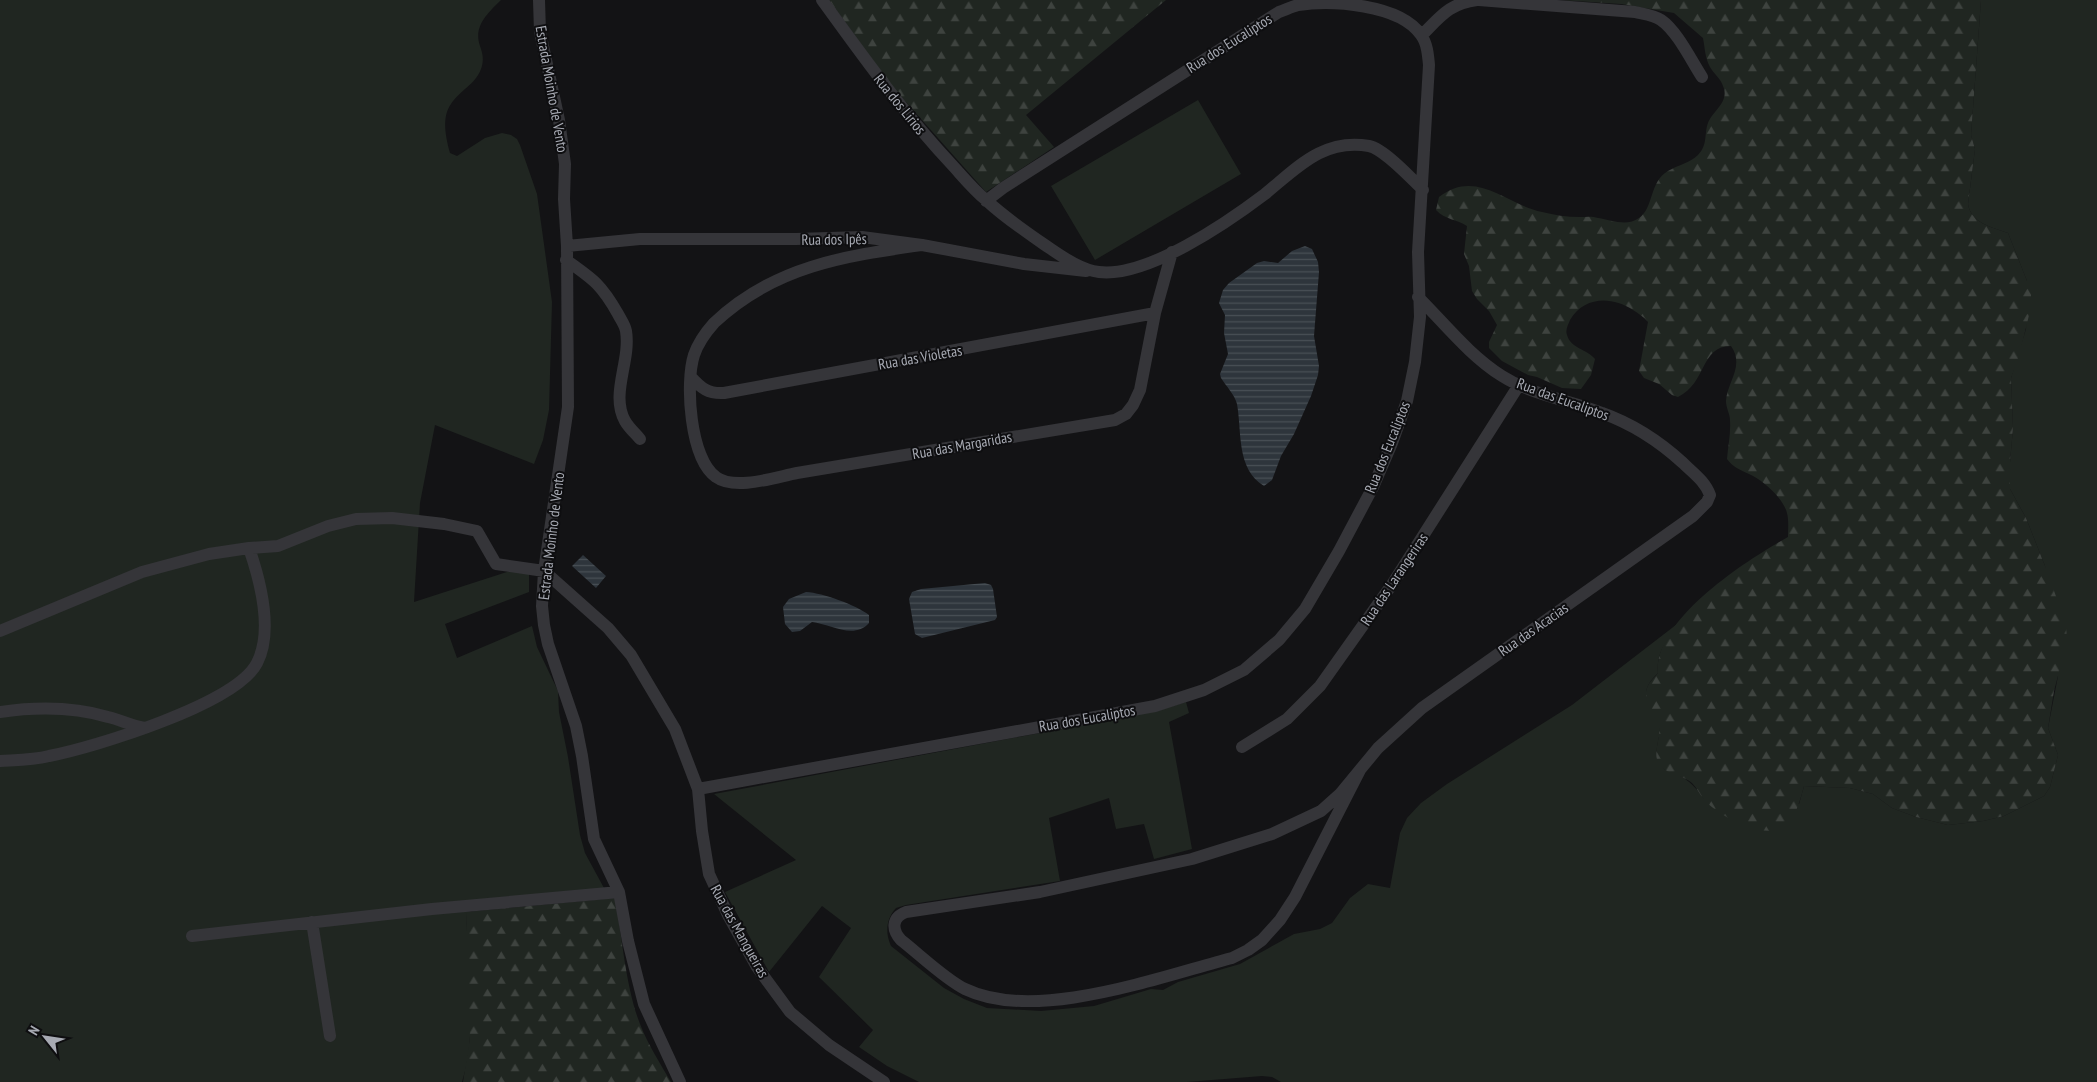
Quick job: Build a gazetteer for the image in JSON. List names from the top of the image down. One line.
{"streets":{"street":["Rua dos Eucaliptos","Estrada Moinho de Vento","Rua dos Lirios","Rua dos Ipês","Rua das Violetas","Rua das Eucaliptos","Rua das Margaridas","Rua das Larangeriras","Rua das Acacias","Rua das Mangueiras"]},"crossings":[["Rua dos Eucaliptos","Rua dos Lirios"],["Rua dos Eucaliptos","Rua dos Ipês"],["Rua dos Eucaliptos","Rua das Eucaliptos"],["Rua dos Eucaliptos","Rua das Mangueiras"],["Estrada Moinho de Vento","Rua dos Ipês"],["Estrada Moinho de Vento","Rua das Mangueiras"],["Rua dos Lirios","Rua dos Ipês"],["Rua dos Ipês","Rua das Margaridas"],["Rua das Violetas","Rua das Margaridas"],["Rua das Eucaliptos","Rua das Larangeriras"],["Rua das Eucaliptos","Rua das Acacias"]],"north":"top left"}
